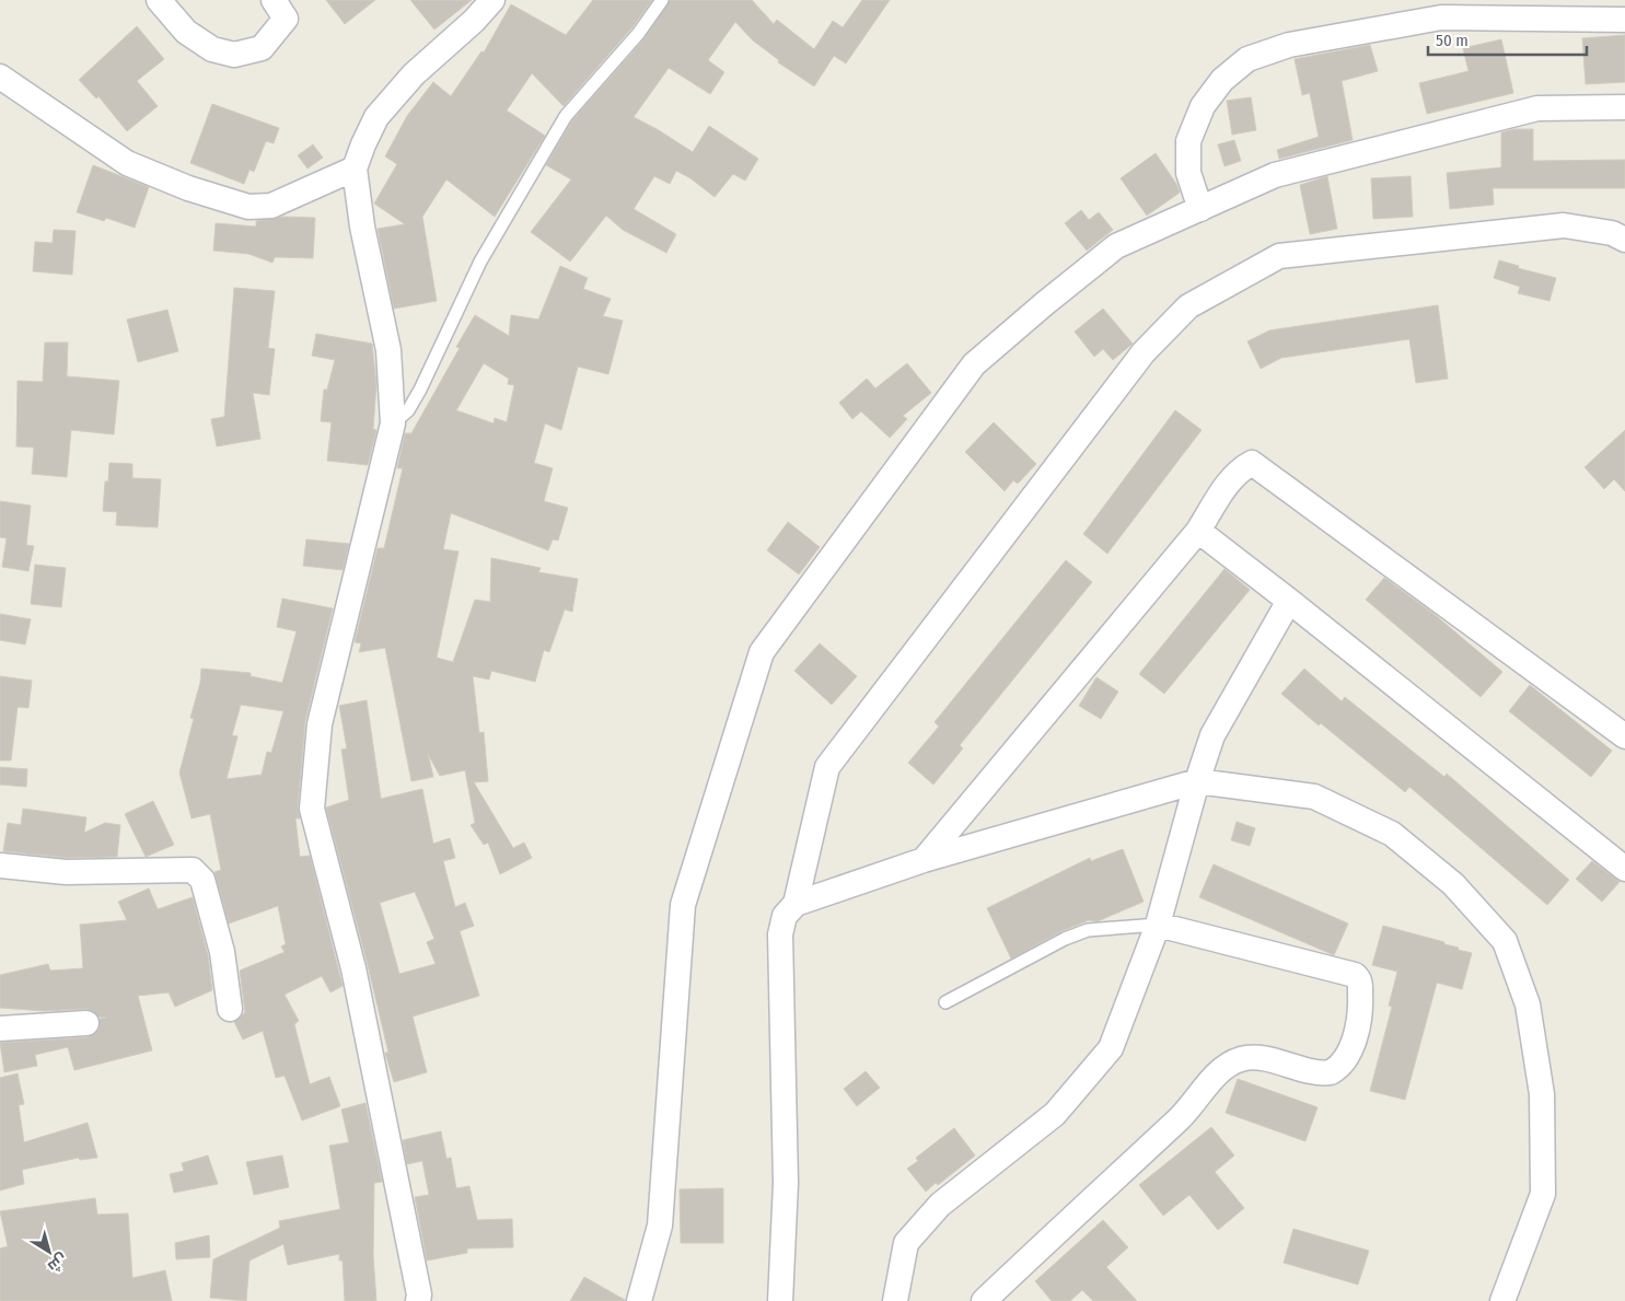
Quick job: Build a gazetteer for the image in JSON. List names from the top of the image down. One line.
{"scale_bar":"50 m","north":"bottom right"}
